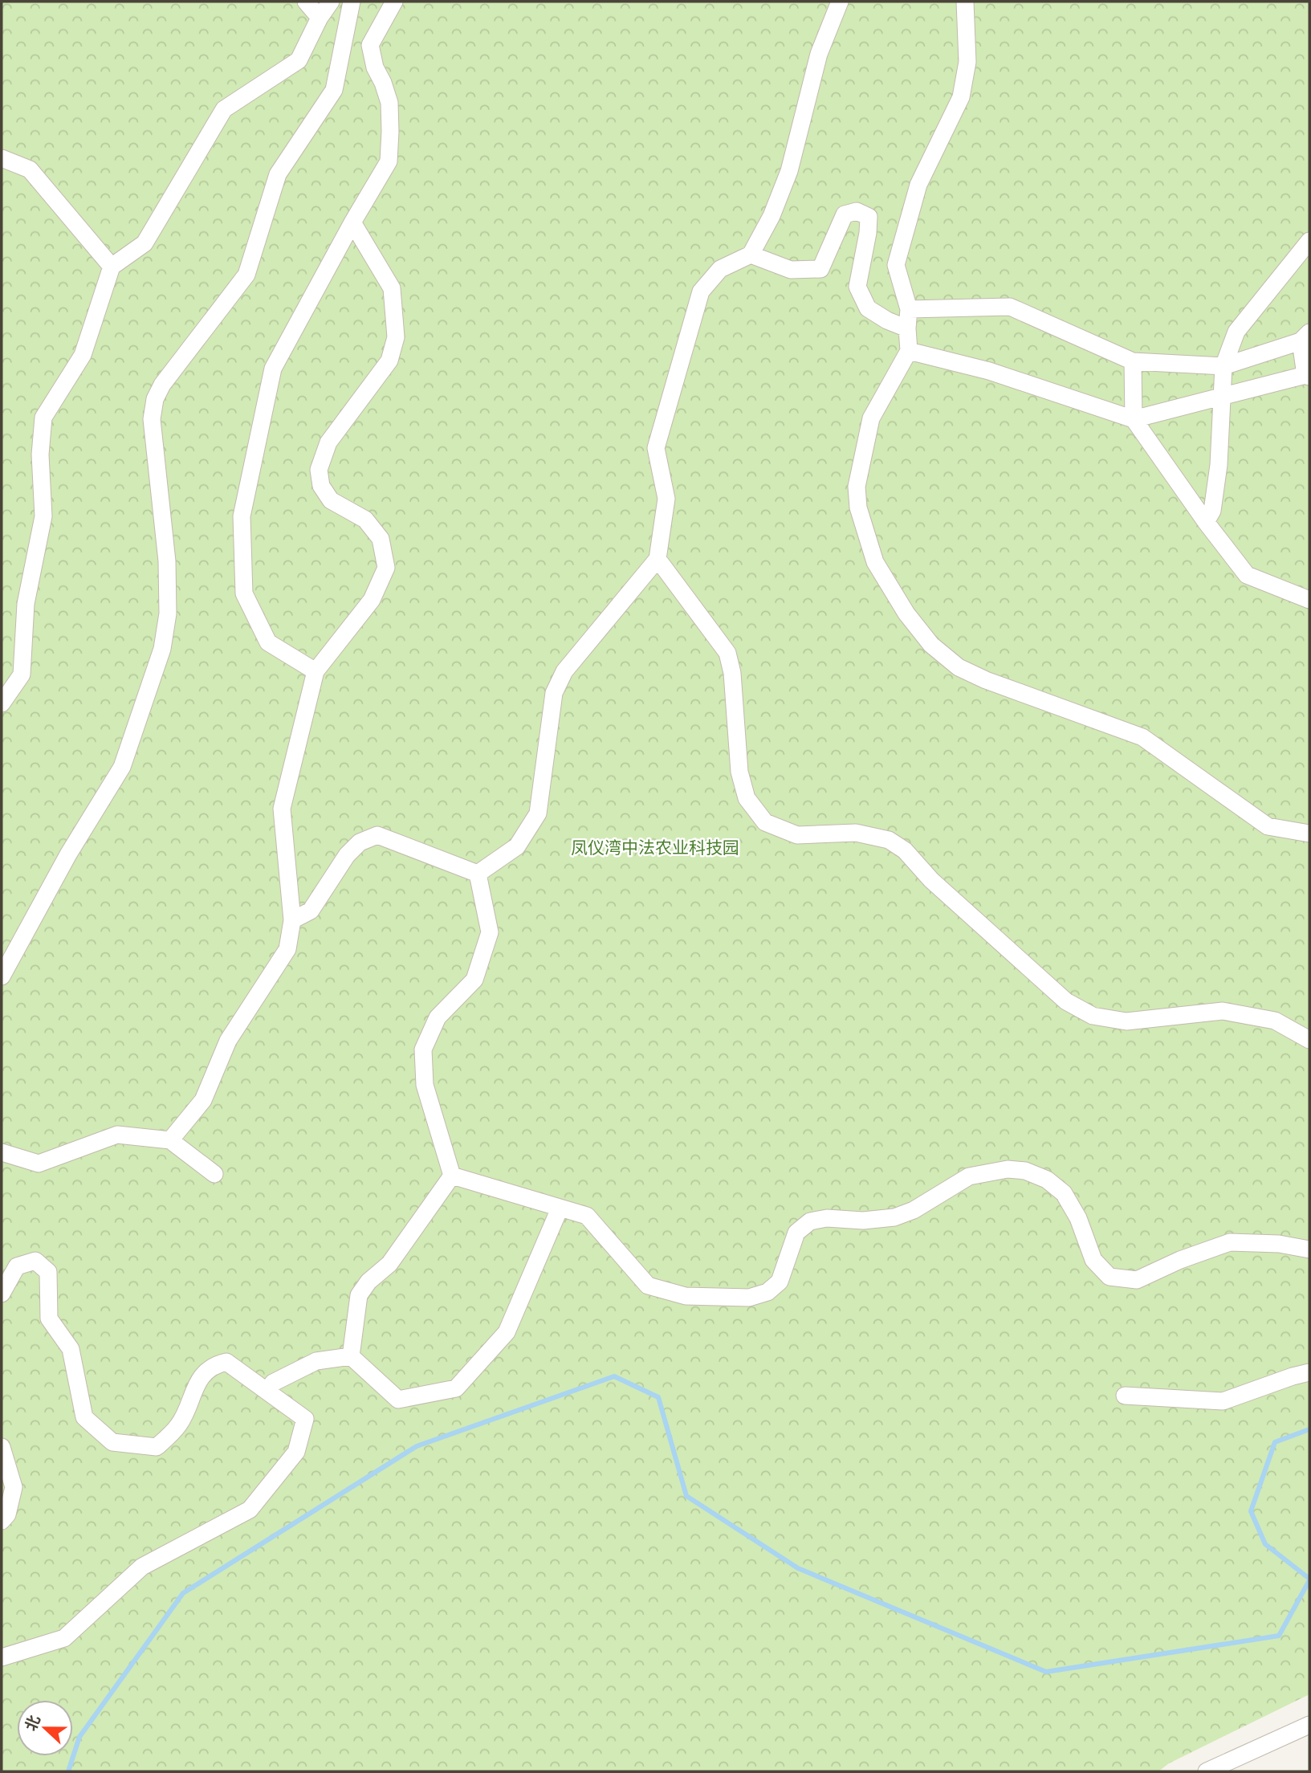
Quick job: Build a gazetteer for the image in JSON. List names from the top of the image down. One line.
{"parks":["凤仪湾中法农业科技园"],"north":"left"}
